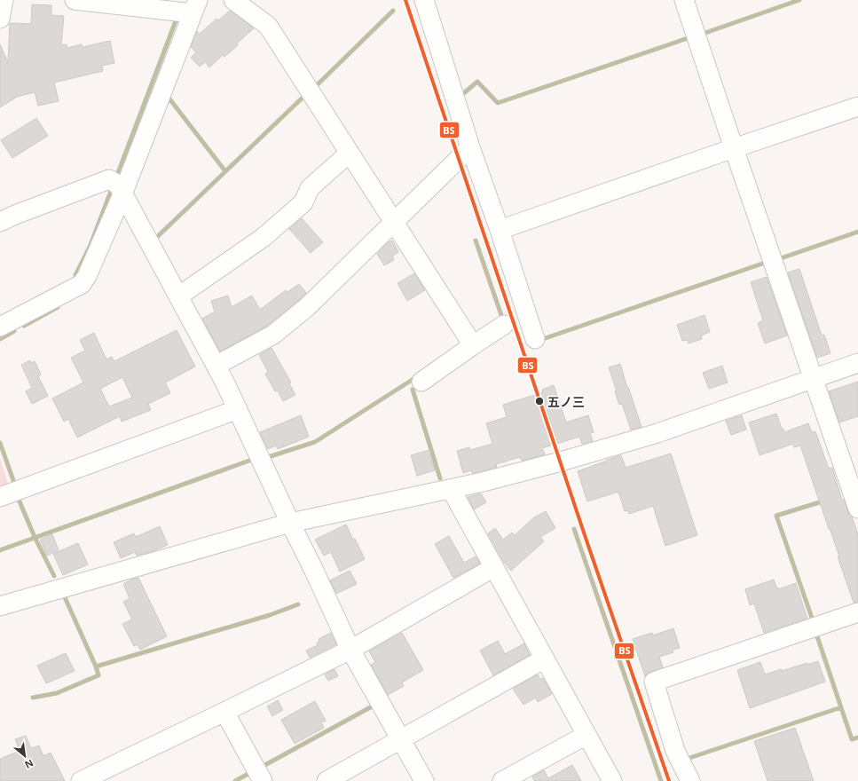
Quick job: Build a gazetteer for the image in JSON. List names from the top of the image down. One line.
{"places":["五ノ三"],"lines":["transit line BS"],"north":"bottom right"}
